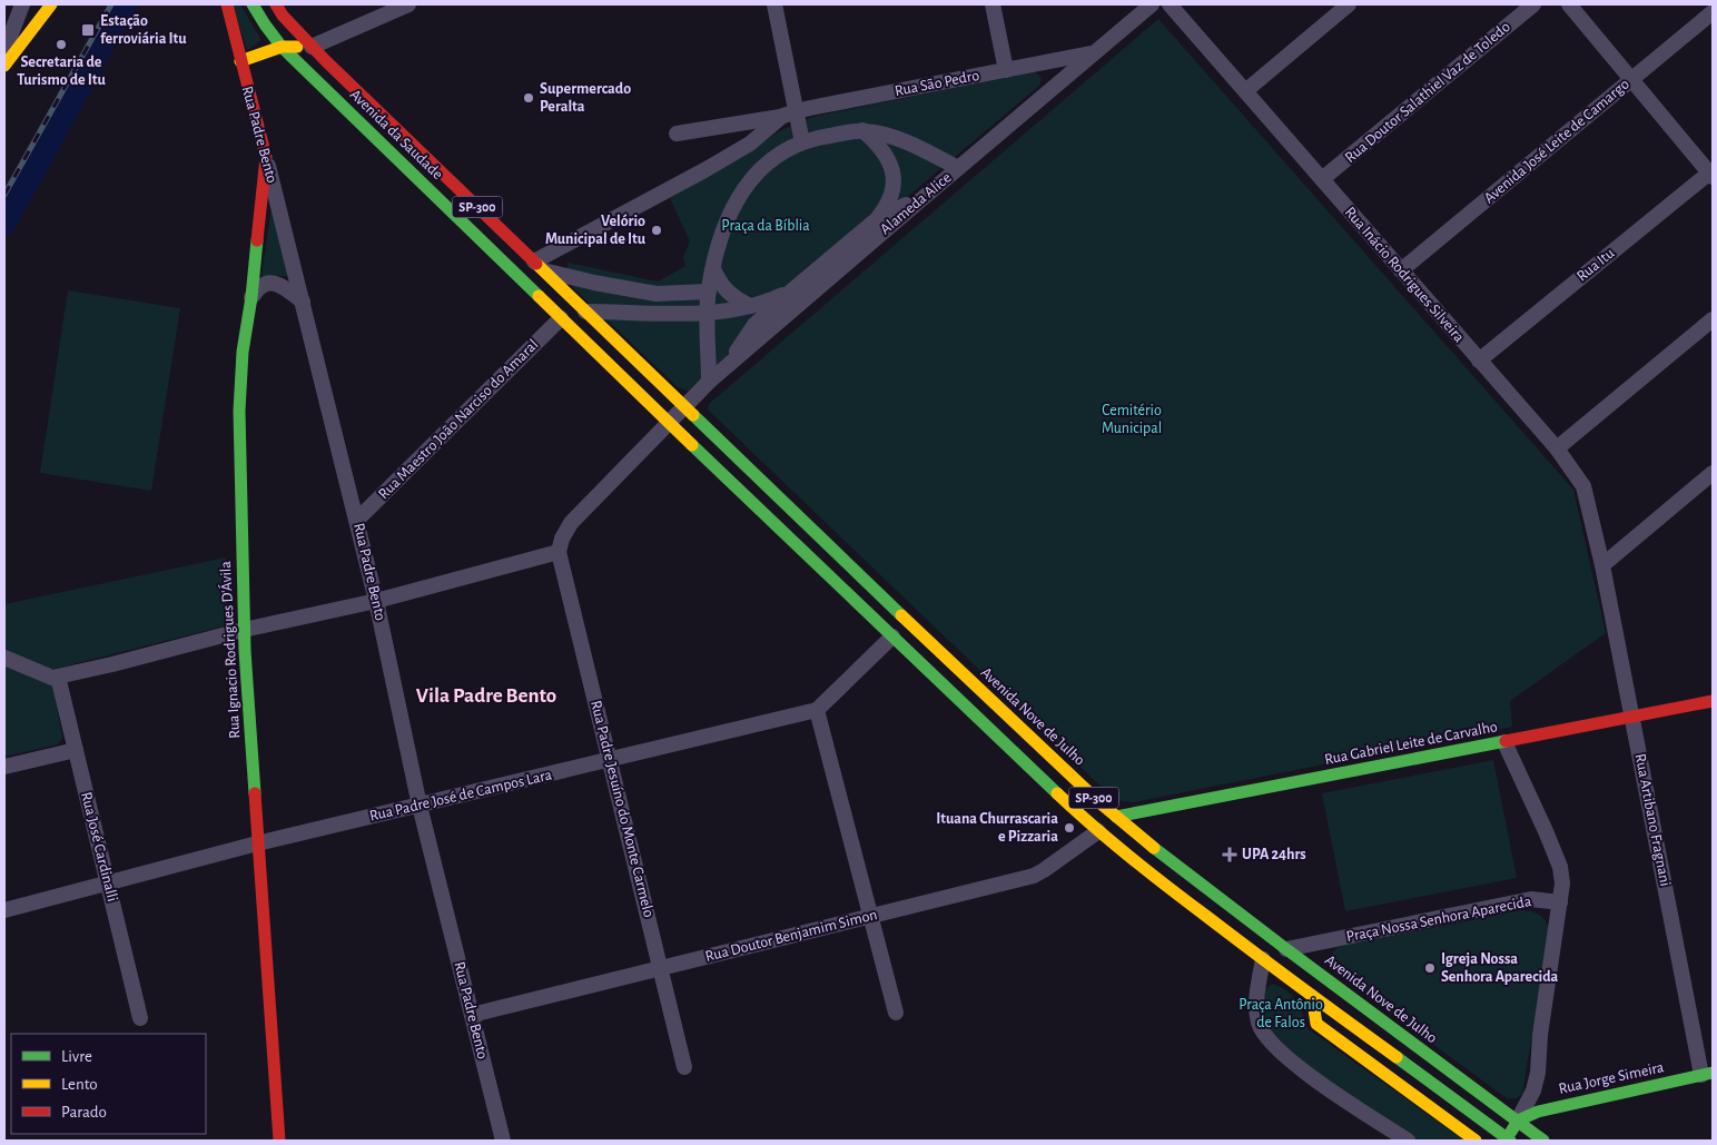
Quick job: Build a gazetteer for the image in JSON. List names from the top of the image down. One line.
{"streets":{"main road":["Rua Padre Bento","Avenida da Saudade","SP-300","Rua Ignacio Rodrigues D'Ávila","Avenida Nove de Julho","Rua Gabriel Leite de Carvalho","Rua Jorge Simeira"],"street":["Rua São Pedro","Rua Doutor Salathiel Vaz de Toledo","Avenida José Leite de Camargo","Alameda Alice","Rua Itu","Rua Inácio Rodrigues Silveira","Rua Maestro João Narciso do Amaral","Rua Padre José de Campos Lara","Rua Padre Jesuíno do Monte Carmelo","Rua Artibano Fragnani","Rua José Cardinalli","Praça Nossa Senhora Aparecida","Rua Doutor Benjamim Simon"]},"crossings":[["Rua São Pedro","Avenida da Saudade"],["Rua São Pedro","Alameda Alice"],["Rua Doutor Salathiel Vaz de Toledo","Rua Inácio Rodrigues Silveira"],["Rua Padre Bento","Rua Maestro João Narciso do Amaral"],["Rua Padre Bento","Rua Ignacio Rodrigues D'Ávila"],["Rua Padre Bento","Rua Padre José de Campos Lara"],["Rua Padre Bento","Rua Doutor Benjamim Simon"],["Avenida da Saudade","Alameda Alice"],["Avenida da Saudade","SP-300"],["Avenida da Saudade","Rua Maestro João Narciso do Amaral"],["Avenida da Saudade","Avenida Nove de Julho"],["Avenida José Leite de Camargo","Rua Inácio Rodrigues Silveira"],["Alameda Alice","SP-300"],["Alameda Alice","Avenida Nove de Julho"],["Alameda Alice","Rua Padre Jesuíno do Monte Carmelo"],["SP-300","Rua Gabriel Leite de Carvalho"],["SP-300","Rua Doutor Benjamim Simon"],["Rua Itu","Rua Inácio Rodrigues Silveira"],["Rua Inácio Rodrigues Silveira","Rua Artibano Fragnani"],["Rua Ignacio Rodrigues D'Ávila","Rua Padre José de Campos Lara"],["Avenida Nove de Julho","Rua Gabriel Leite de Carvalho"],["Avenida Nove de Julho","Praça Nossa Senhora Aparecida"],["Avenida Nove de Julho","Rua Jorge Simeira"],["Rua Gabriel Leite de Carvalho","Rua Artibano Fragnani"],["Rua Padre José de Campos Lara","Rua Padre Jesuíno do Monte Carmelo"],["Rua Padre José de Campos Lara","Rua José Cardinalli"],["Rua Padre Jesuíno do Monte Carmelo","Rua Doutor Benjamim Simon"],["Rua Artibano Fragnani","Rua Jorge Simeira"]],"districts":["Vila Padre Bento"],"parks":["Praça da Bíblia","Cemitério Municipal","Praça Antônio de Falos"],"places":{"transit":["Estação ferroviária Itu"],"other":["Secretaria de Turismo de Itu","Supermercado Peralta","Velório Municipal de Itu","Ituana Churrascaria e Pizzaria","Igreja Nossa Senhora Aparecida"],"health":["UPA 24hrs"]},"legend":["Livre","Lento","Parado"]}
